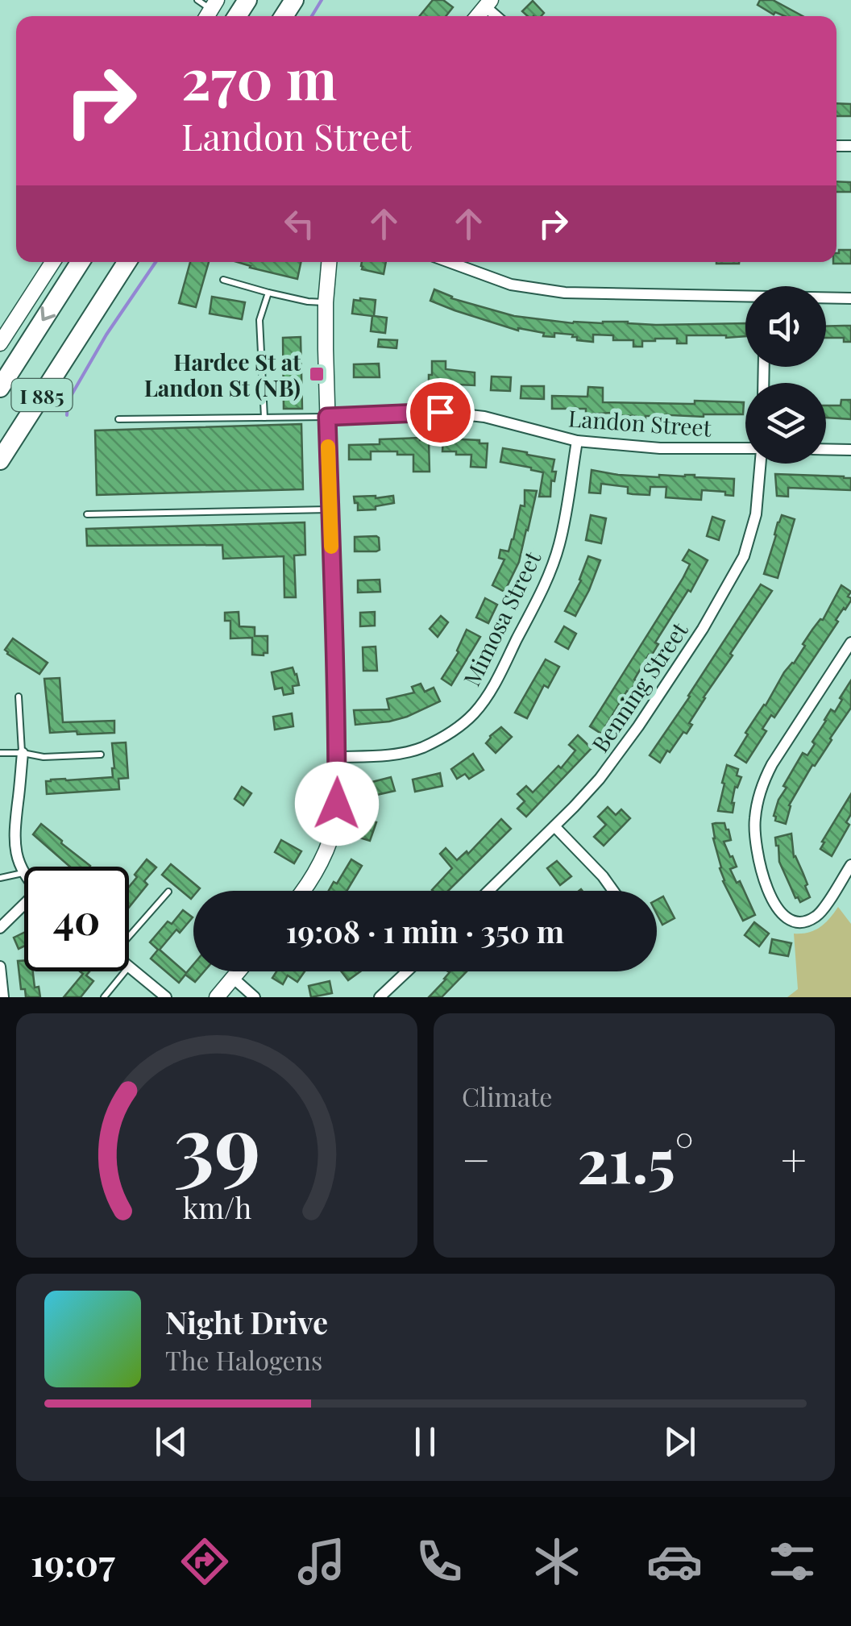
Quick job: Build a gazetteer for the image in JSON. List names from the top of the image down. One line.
{"streets":{"highway":["I 885"],"street":["Landon Street","Mimosa Street","Benning Street"]},"crossings":[["Landon Street","Mimosa Street"]],"places":{"transit":["Hardee St at Landon St (NB)"]},"page":{"turn":["270 m","Landon Street"],"limit":"40","trip":"19:08 · 1 min · 350 m","tile":"Climate","heat":["−","21.5°","+"],"song":["Night Drive","The Halogens"],"tabs":"19:07","gauge":["39","km/h"]}}
